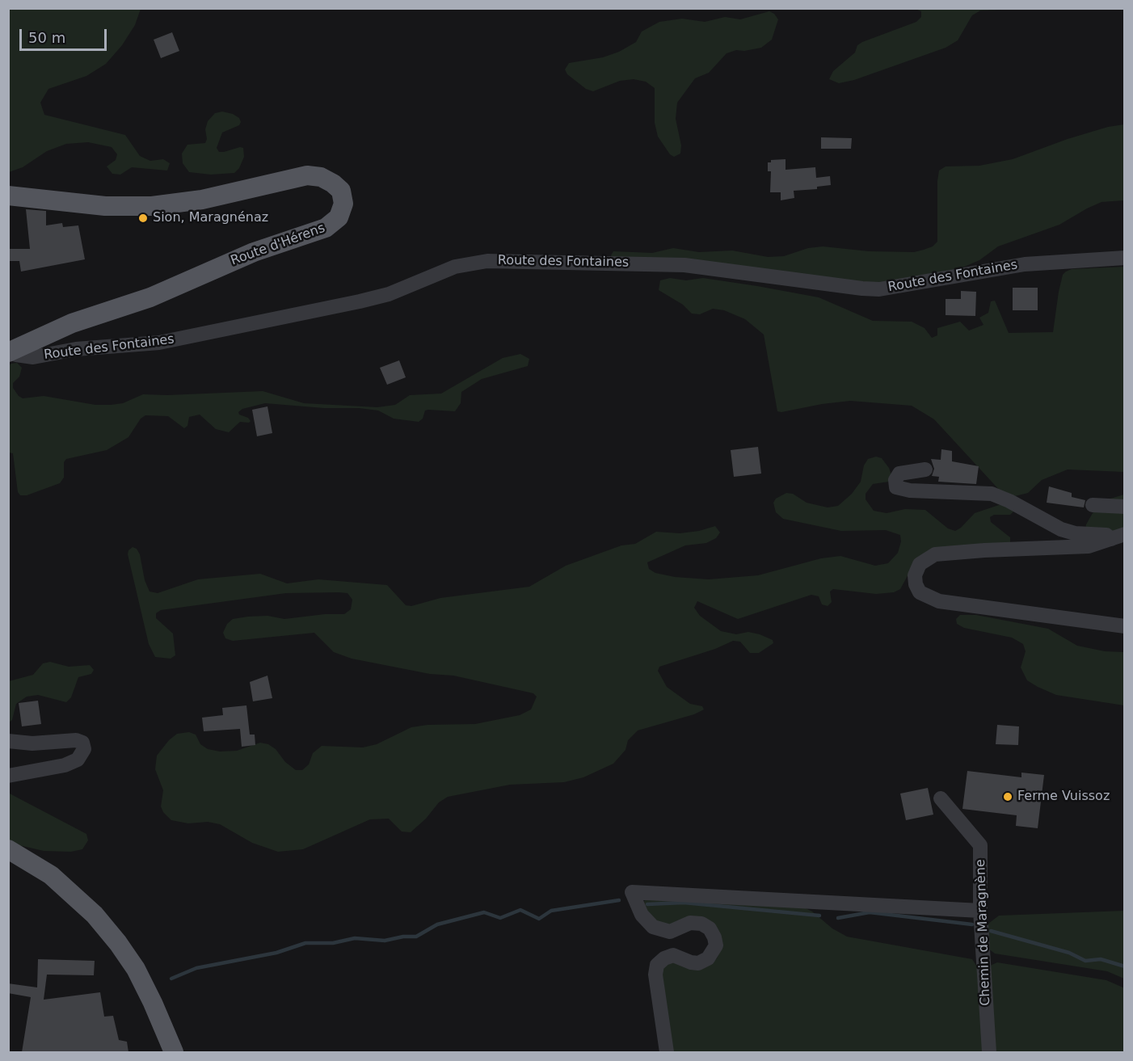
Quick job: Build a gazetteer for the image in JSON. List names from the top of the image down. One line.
{"streets":{"main road":["Route d'Hérens"],"street":["Route des Fontaines","Chemin de Maragnène"]},"crossings":[["Route d'Hérens","Route des Fontaines"]],"places":["Sion, Maragnénaz","Ferme Vuissoz"],"scale_bar":"50 m"}
